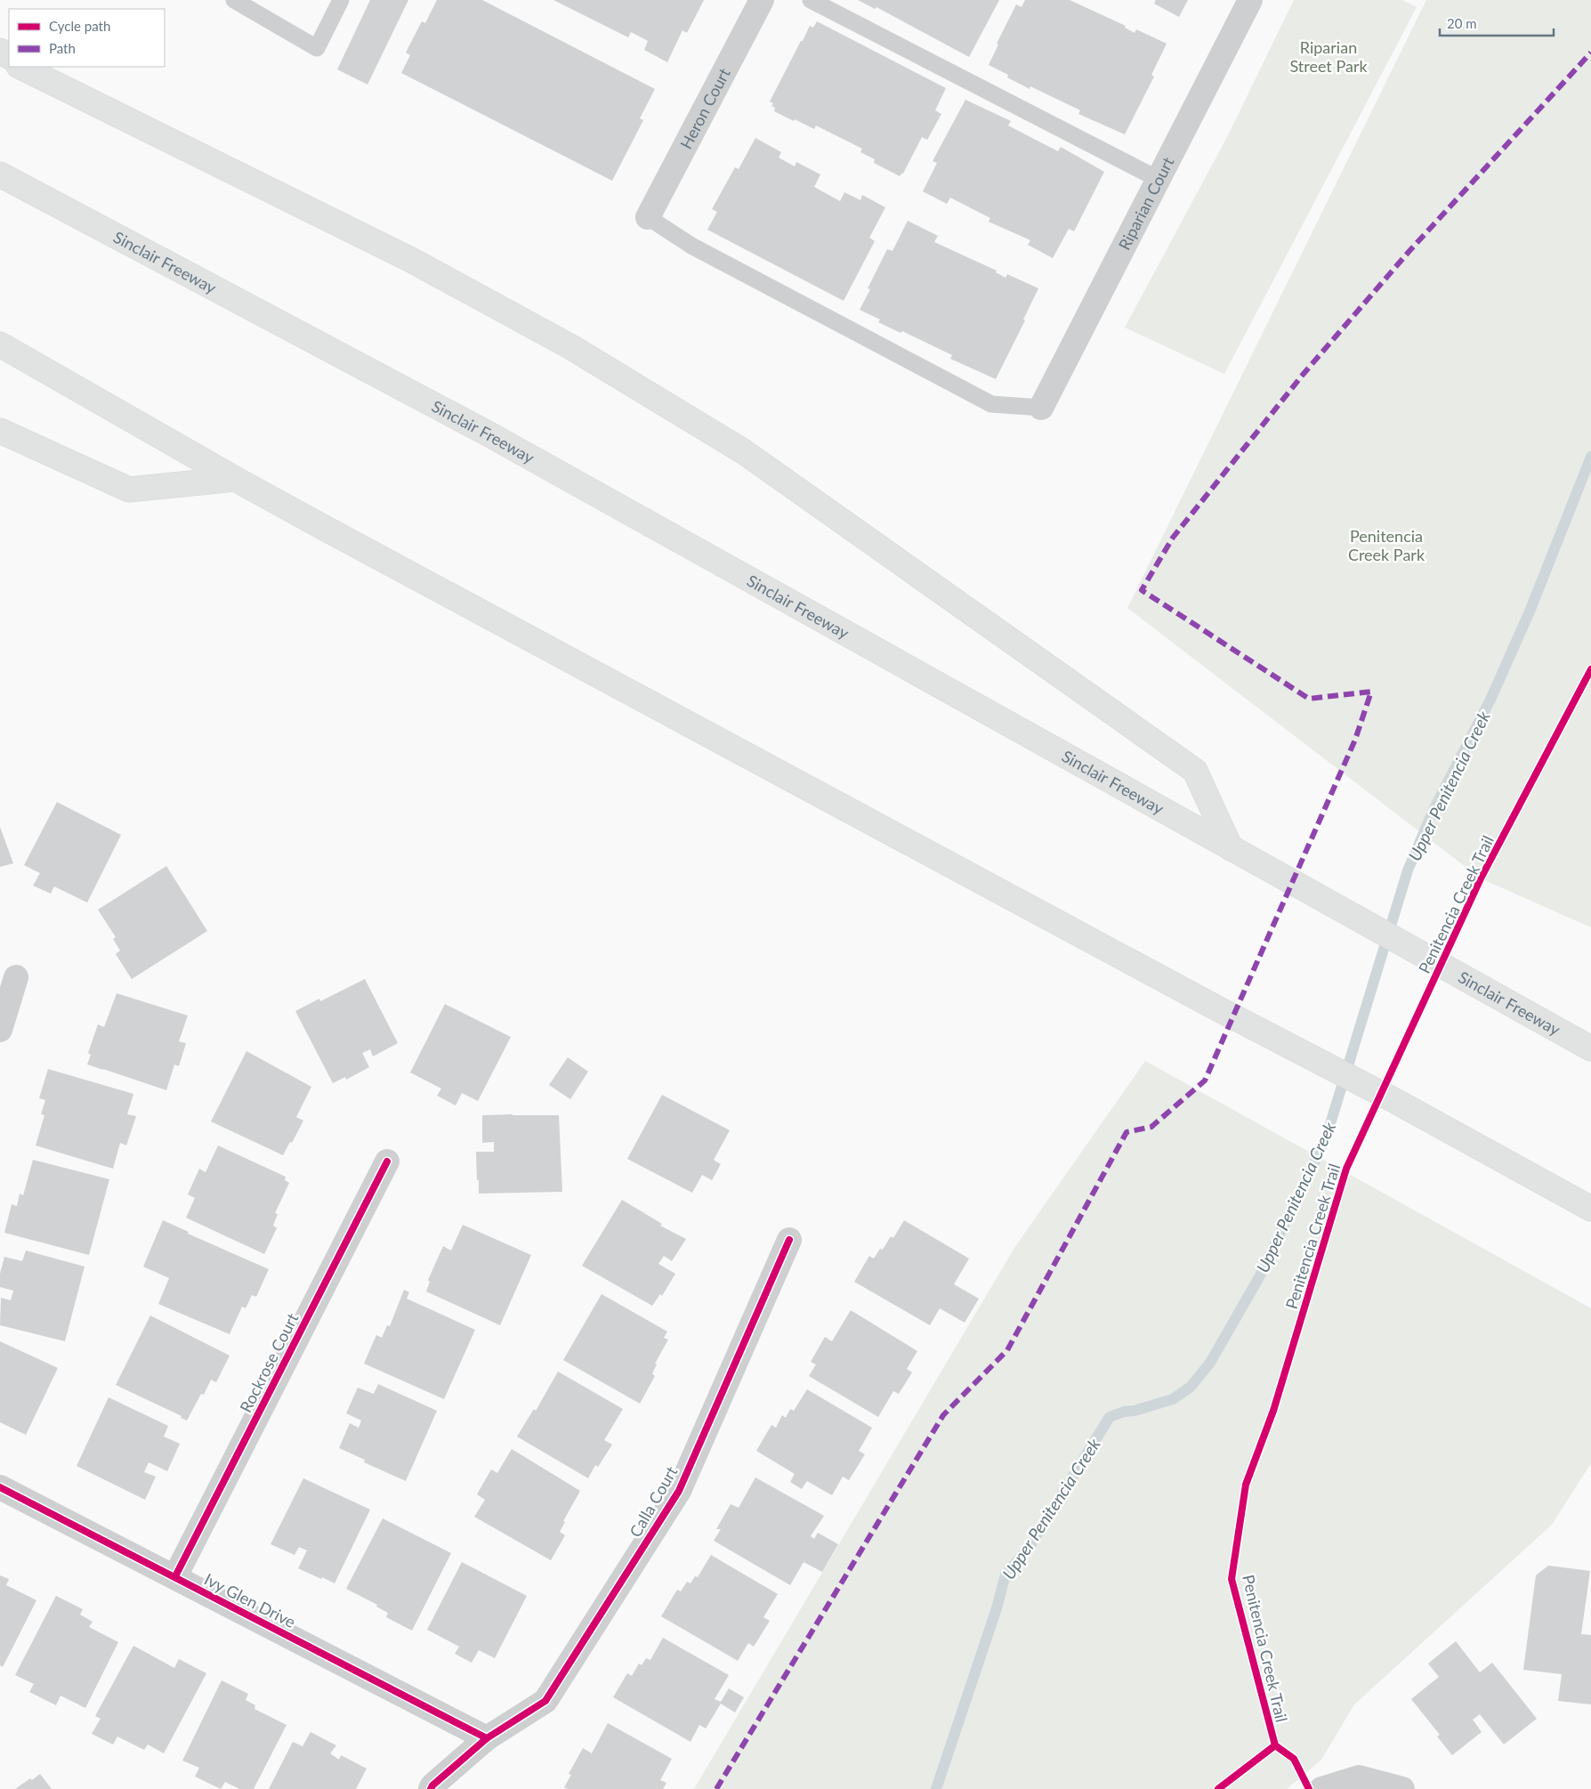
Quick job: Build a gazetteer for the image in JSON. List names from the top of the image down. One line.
{"streets":{"highway":["Sinclair Freeway"],"street":["Heron Court","Riparian Court","Rockrose Court","Calla Court","Ivy Glen Drive"],"cycle path":["Penitencia Creek Trail"]},"crossings":[["Rockrose Court","Ivy Glen Drive"],["Calla Court","Ivy Glen Drive"]],"water":["Upper Penitencia Creek"],"parks":["Riparian Street Park","Penitencia Creek Park"],"legend":["Cycle path","Path"],"scale_bar":"20 m"}
